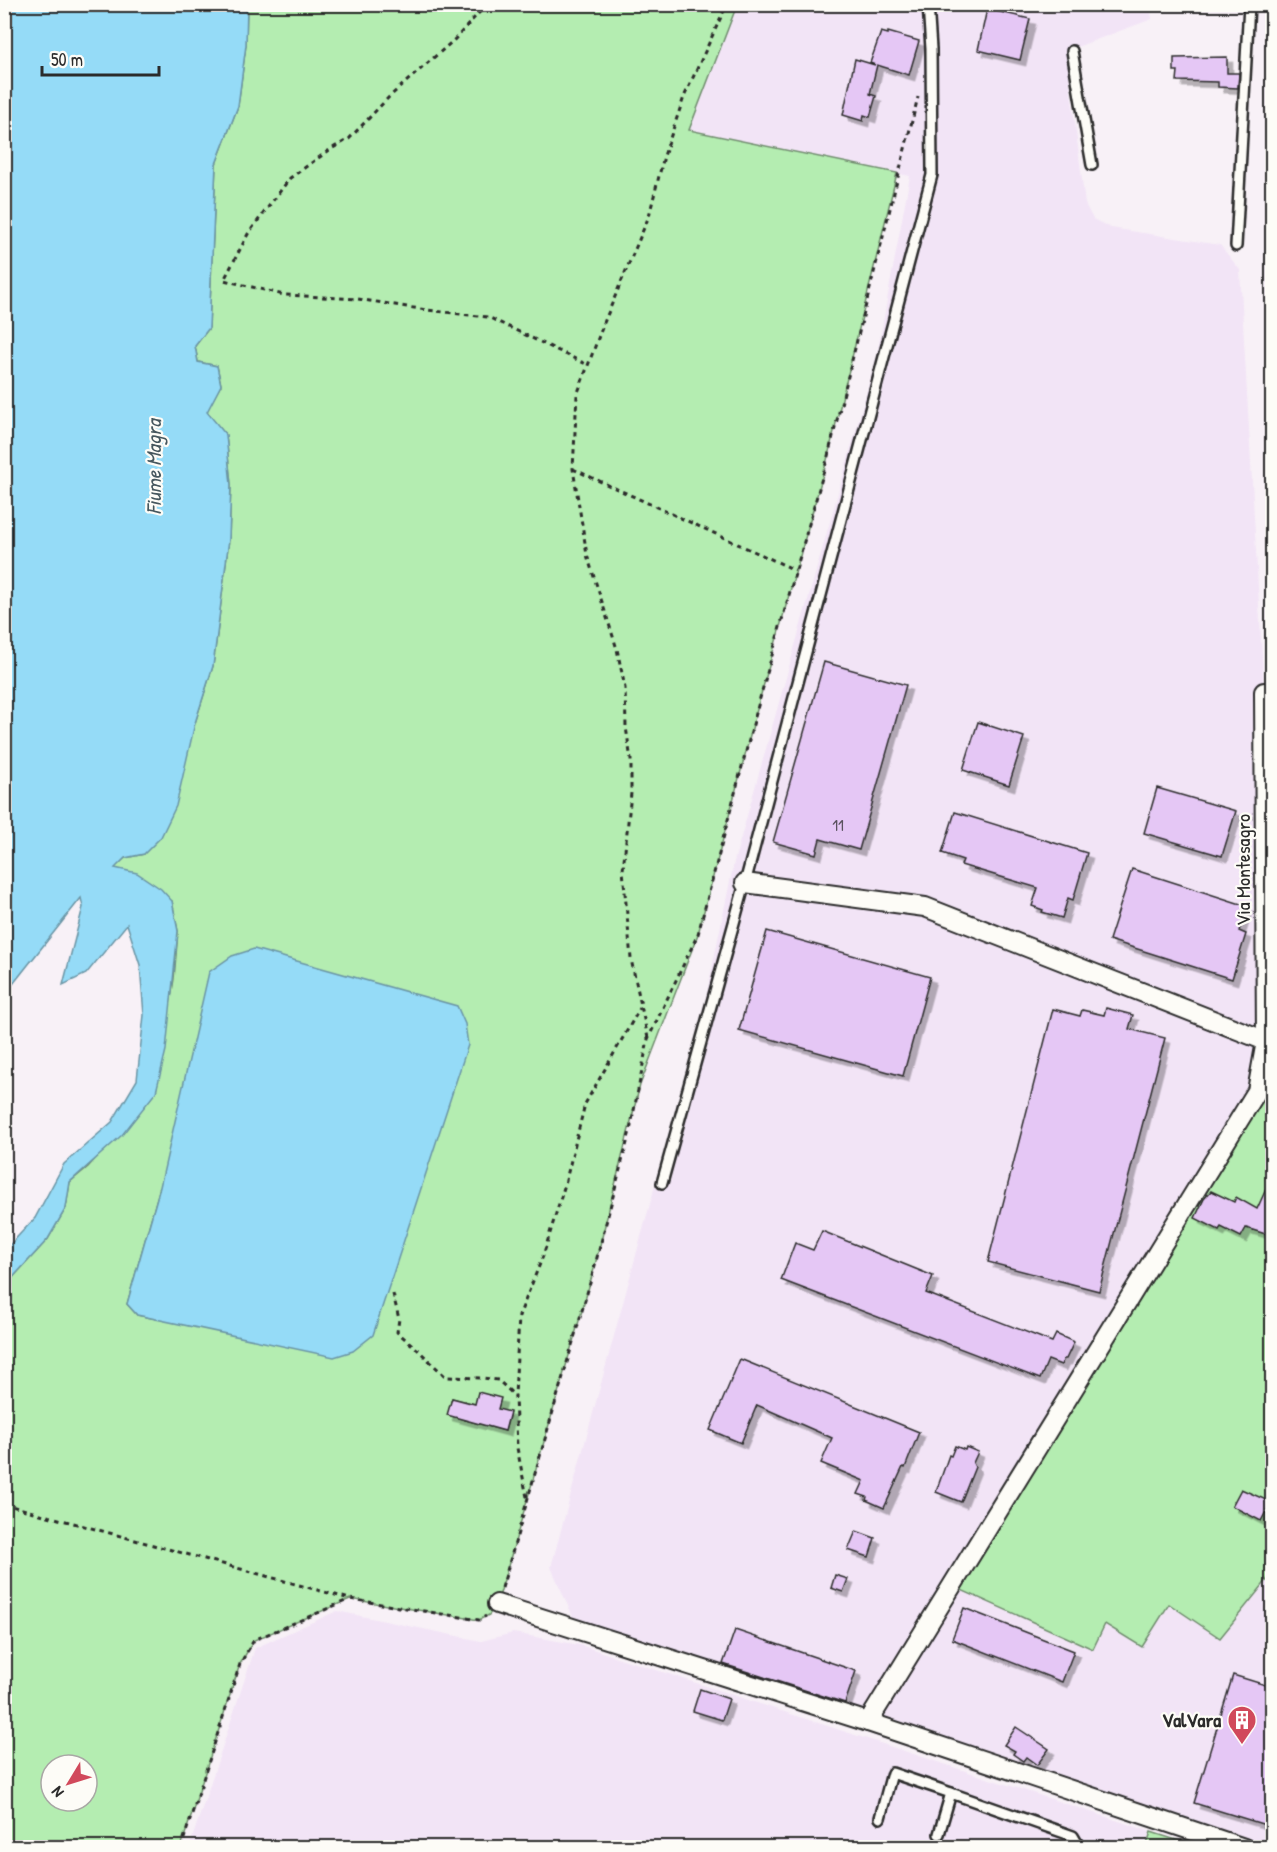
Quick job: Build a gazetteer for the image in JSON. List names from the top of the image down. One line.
{"streets":{"street":["Via Montesagro"]},"water":["Fiume Magra"],"places":{"building":["ValVara"]},"house_numbers":["11"],"scale_bar":"50 m","north":"bottom left"}
